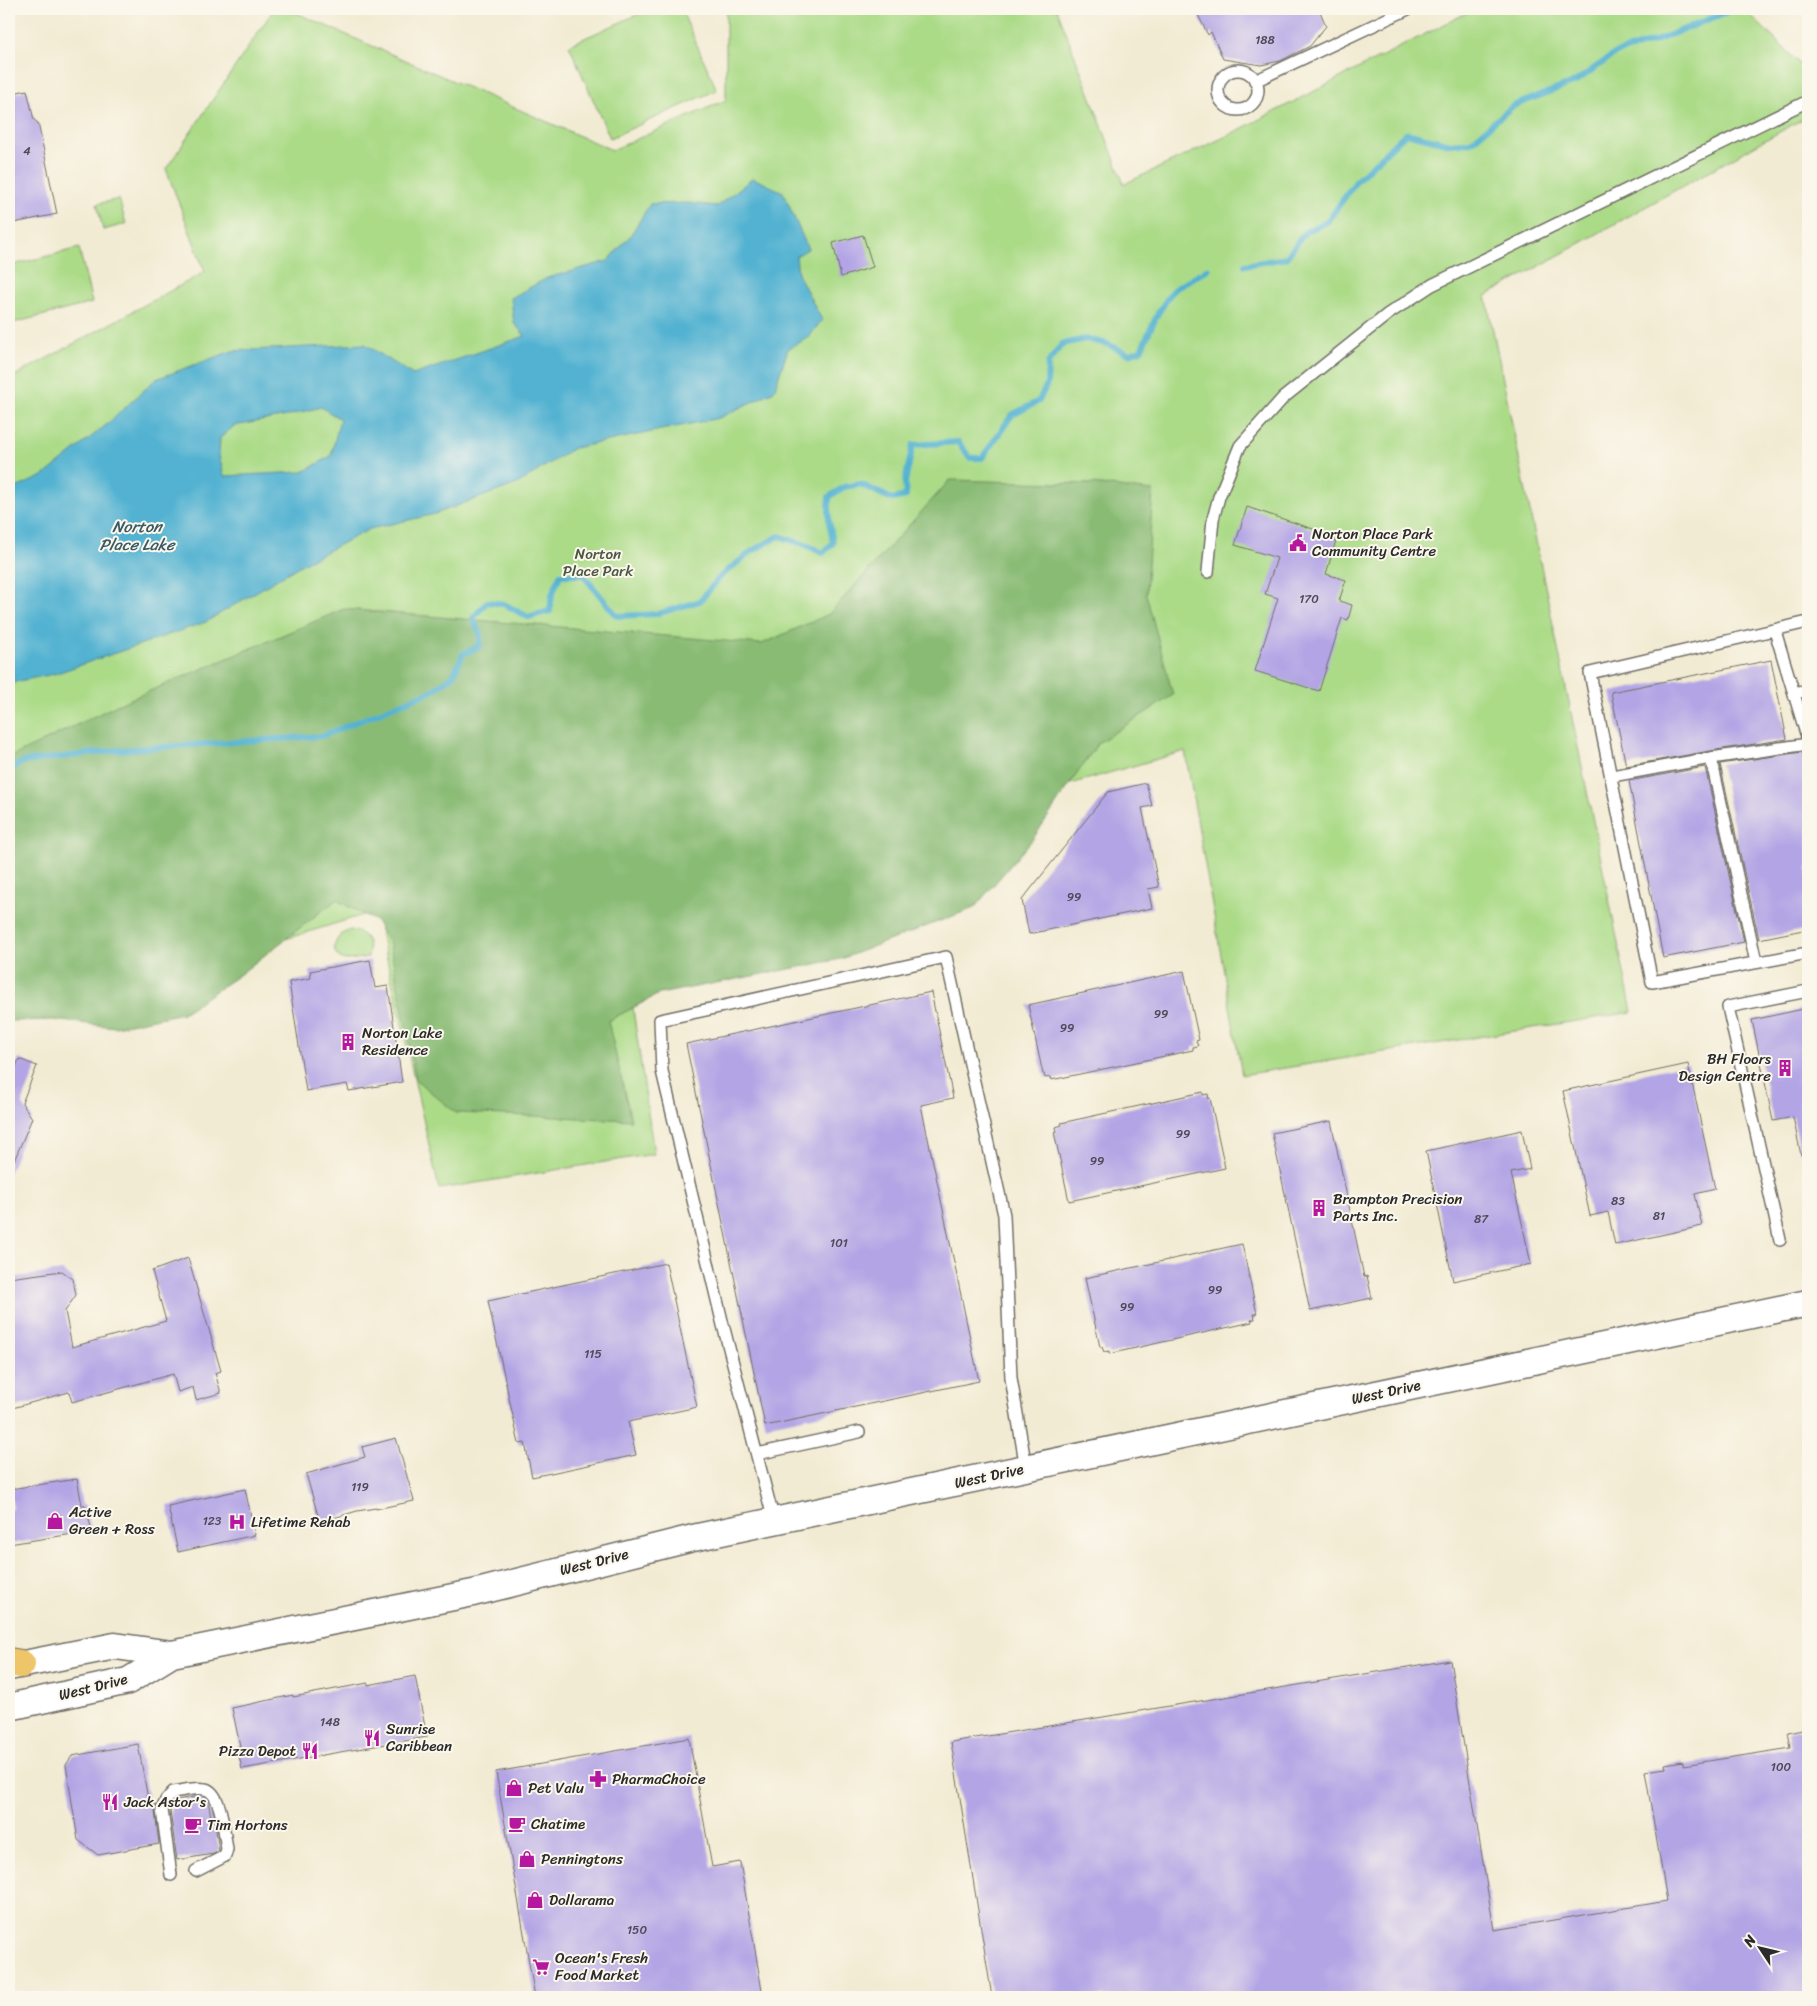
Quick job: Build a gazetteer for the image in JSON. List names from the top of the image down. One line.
{"streets":{"street":["West Drive"]},"water":["Norton Place Lake"],"parks":["Norton Place Park"],"places":{"public building":["Norton Place Park Community Centre"],"building":["Norton Lake Residence","BH Floors Design Centre","Brampton Precision Parts Inc."],"shop":["Active Green + Ross","Pet Valu","Penningtons","Dollarama"],"hospital":["Lifetime Rehab"],"restaurant":["Sunrise Caribbean","Pizza Depot","Jack Astor's"],"pharmacy":["PharmaChoice"],"cafe":["Chatime","Tim Hortons"],"supermarket":["Ocean's Fresh Food Market"]},"house_numbers":["188","4","170","99","99","99","99","99","83","81","87","101","99","99","115","119","123","148","100","150"],"north":"top left"}
